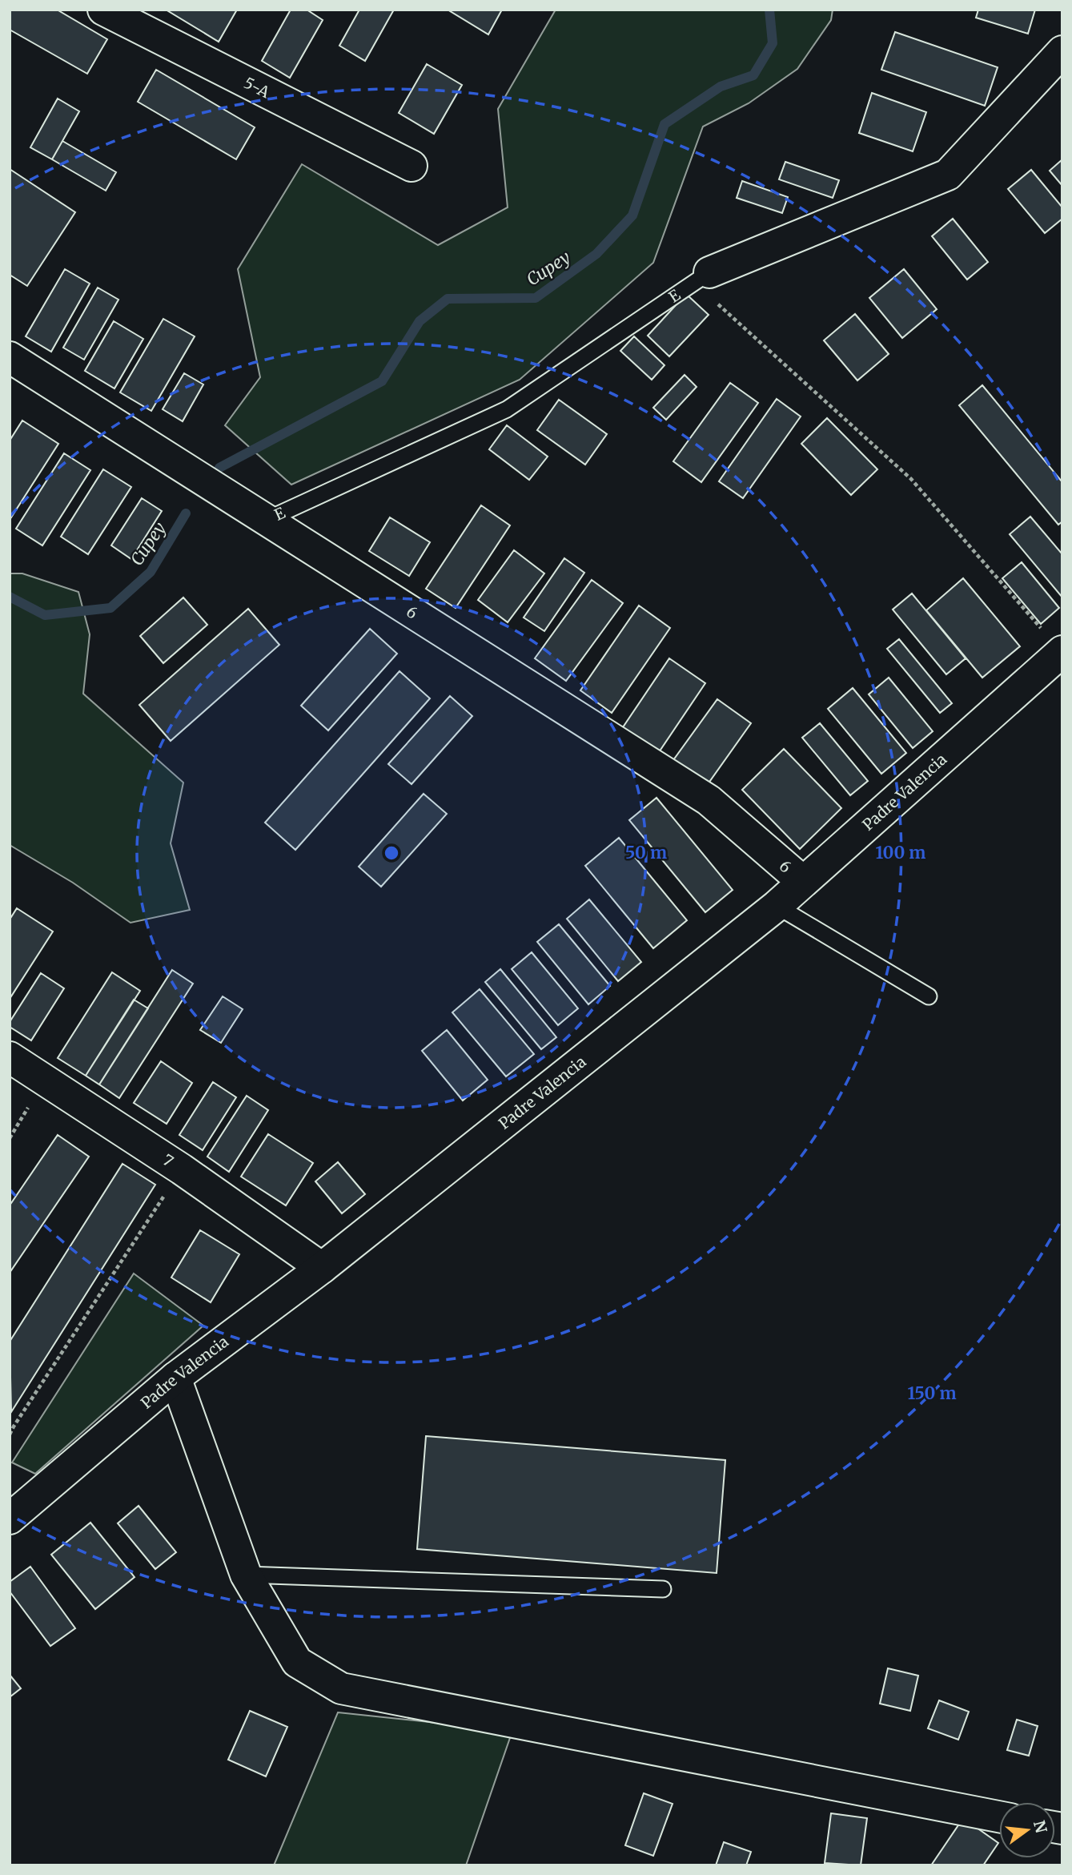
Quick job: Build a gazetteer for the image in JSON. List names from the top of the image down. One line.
{"streets":{"street":["5-A","E","6","Padre Valencia","7"]},"crossings":[["E","6"],["6","Padre Valencia"],["Padre Valencia","7"]],"water":["Cupey"],"north":"right","rings":["50 m","100 m","150 m"]}
